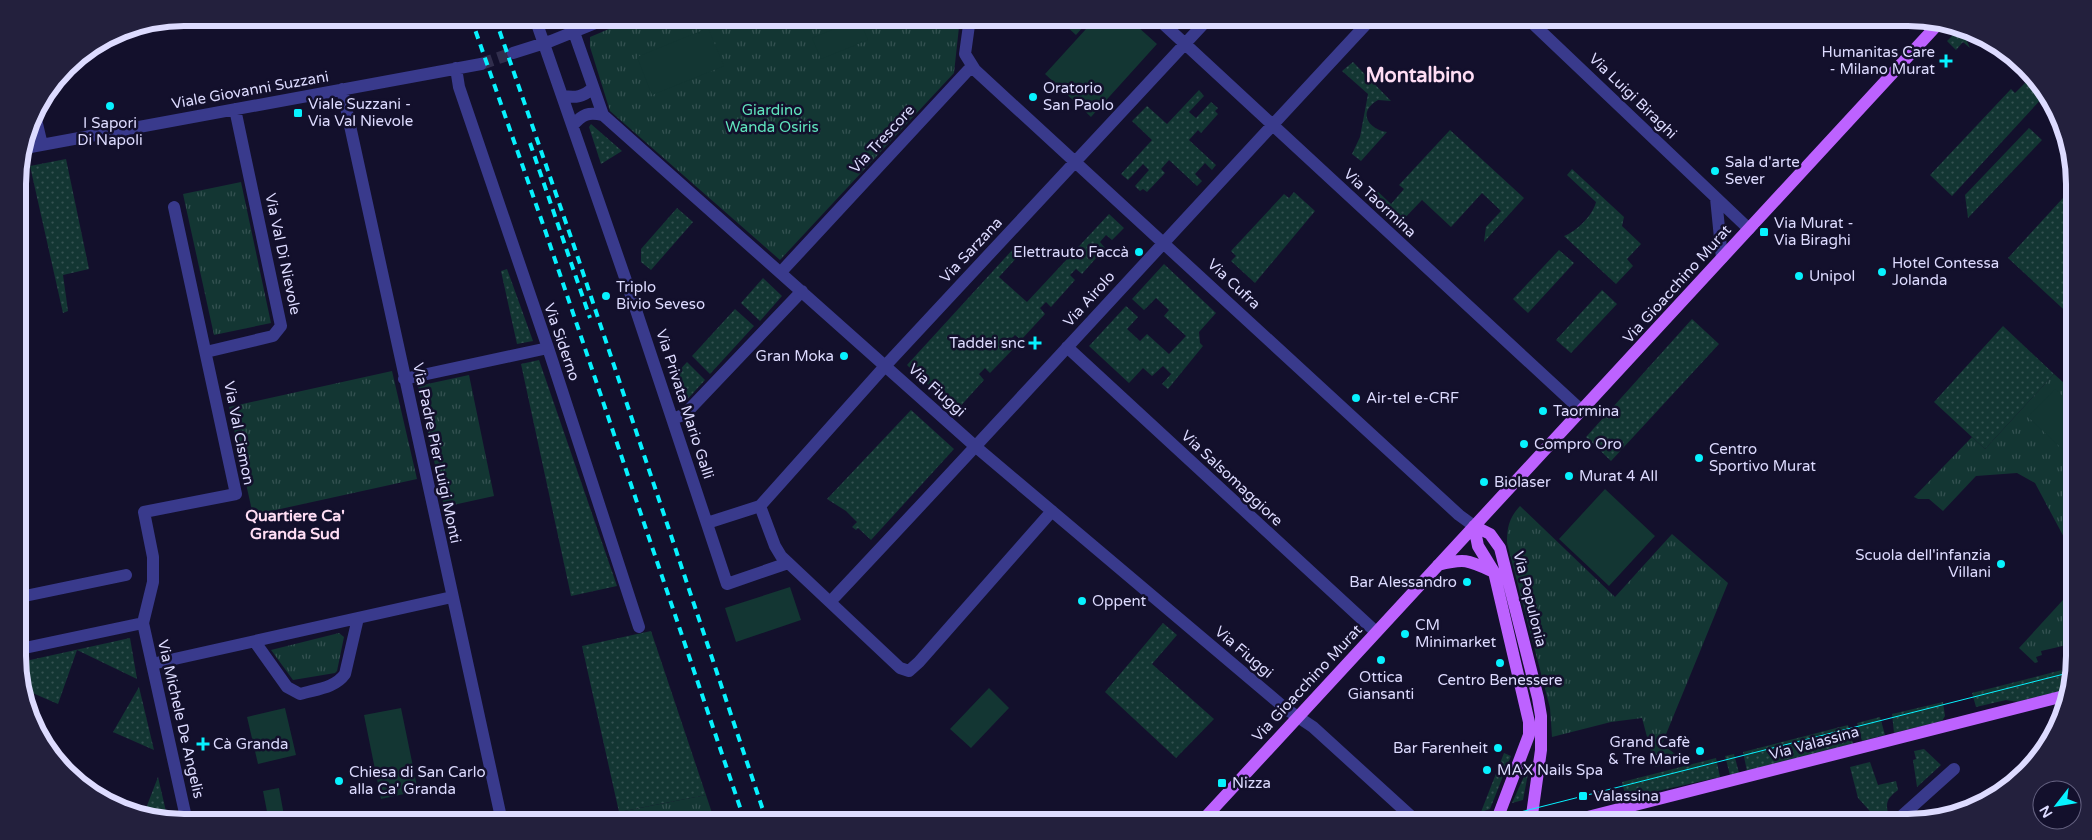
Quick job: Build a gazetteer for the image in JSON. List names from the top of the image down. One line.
{"streets":{"main road":["Via Gioacchino Murat","Via Populonia","Via Valassina"],"street":["Viale Giovanni Suzzani","Via Luigi Biraghi","Via Trescore","Via Taormina","Via Sarzana","Via Val Di Nievole","Via Cufra","Via Airolo","Via Siderno","Via Fiuggi","Via Privata Mario Galli","Via Val Cismon","Via Padre Pier Luigi Monti","Via Salsomaggiore","Via Michele De Angelis"]},"crossings":[["Viale Giovanni Suzzani","Via Val Di Nievole"],["Viale Giovanni Suzzani","Via Siderno"],["Viale Giovanni Suzzani","Via Padre Pier Luigi Monti"],["Via Luigi Biraghi","Via Gioacchino Murat"],["Via Trescore","Via Cufra"],["Via Trescore","Via Fiuggi"],["Via Taormina","Via Sarzana"],["Via Taormina","Via Gioacchino Murat"],["Via Taormina","Via Airolo"],["Via Sarzana","Via Cufra"],["Via Sarzana","Via Fiuggi"],["Via Val Di Nievole","Via Val Cismon"],["Via Cufra","Via Gioacchino Murat"],["Via Cufra","Via Airolo"],["Via Cufra","Via Populonia"],["Via Gioacchino Murat","Via Fiuggi"],["Via Gioacchino Murat","Via Salsomaggiore"],["Via Gioacchino Murat","Via Populonia"],["Via Airolo","Via Fiuggi"],["Via Airolo","Via Salsomaggiore"],["Via Val Cismon","Via Michele De Angelis"]],"districts":["Montalbino","Quartiere Ca' Granda Sud"],"parks":["Giardino Wanda Osiris"],"places":{"health":["Humanitas Care - Milano Murat","Taddei snc","Cà Granda"],"other":["Oratorio San Paolo","I Sapori Di Napoli","Sala d'arte Sever","Elettrauto Faccà","Hotel Contessa Jolanda","Unipol","Triplo Bivio Seveso","Gran Moka","Air-tel e-CRF","Taormina","Compro Oro","Centro Sportivo Murat","Murat 4 All","Biolaser","Scuola dell'infanzia Villani","Bar Alessandro","Oppent","CM Minimarket","Ottica Giansanti","Centro Benessere","Bar Farenheit","Grand Cafè & Tre Marie","MAX Nails Spa","Chiesa di San Carlo alla Ca' Granda"],"transit":["Viale Suzzani - Via Val Nievole","Via Murat - Via Biraghi","Nizza","Valassina"]},"north":"bottom left"}
